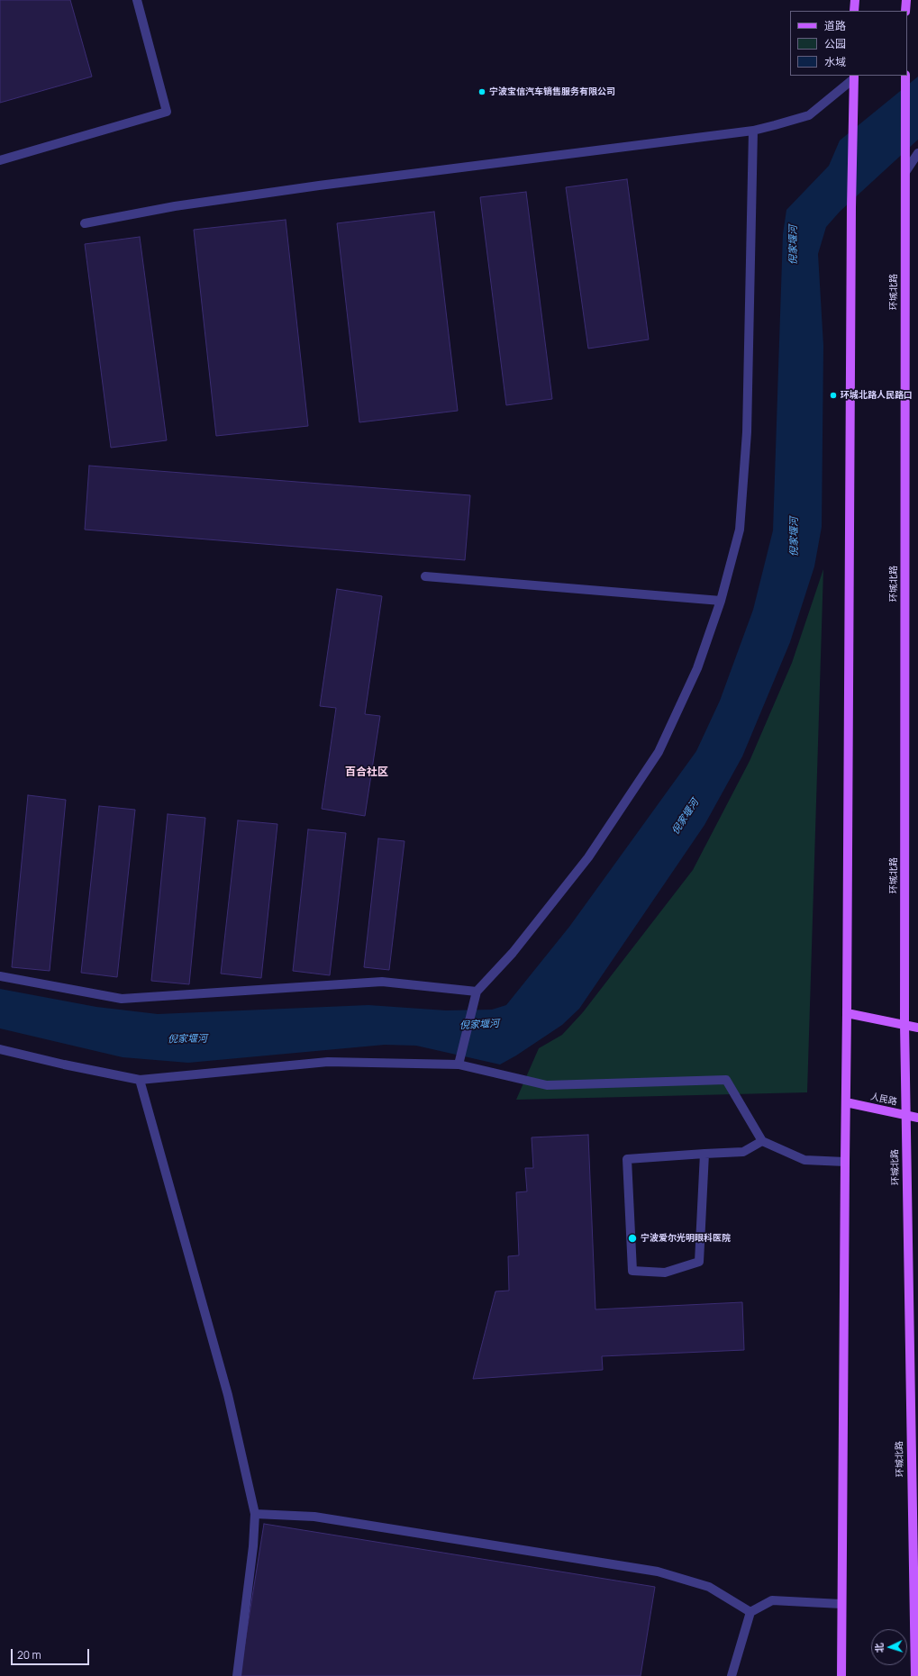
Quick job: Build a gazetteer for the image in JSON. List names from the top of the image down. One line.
{"streets":{"main road":["环城北路","人民路"]},"crossings":[["环城北路","人民路"]],"districts":["百合社区"],"water":["倪家堰河"],"places":["宁波宝信汽车销售服务有限公司","环城北路人民路口","宁波爱尔光明眼科医院"],"legend":["道路","公园","水域"],"scale_bar":"20 m","north":"left"}
